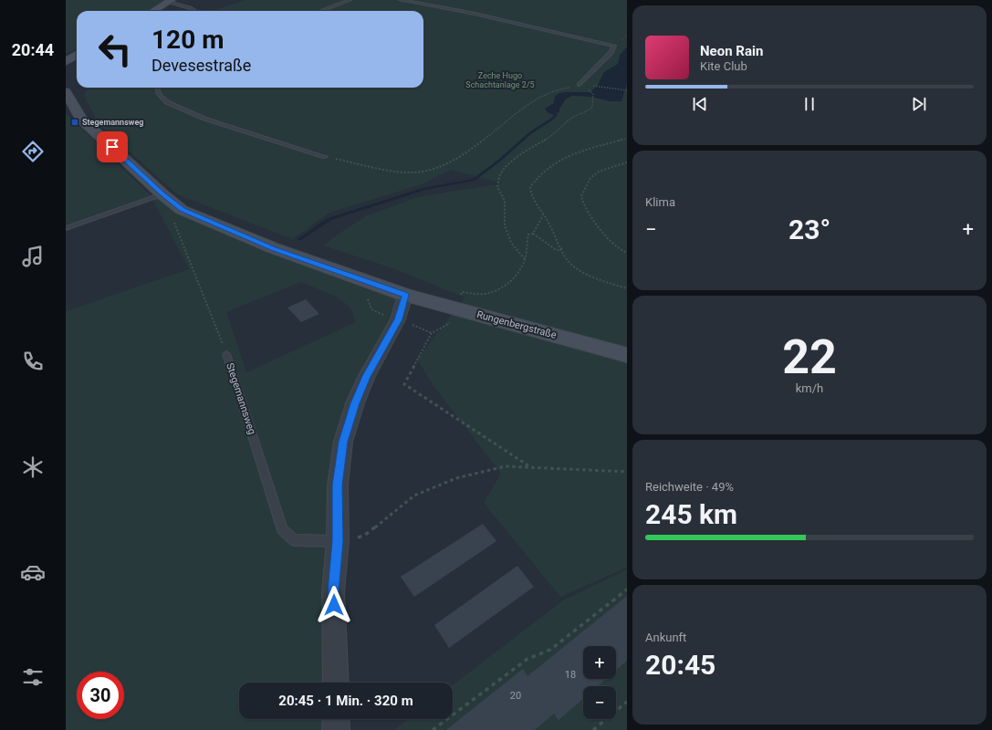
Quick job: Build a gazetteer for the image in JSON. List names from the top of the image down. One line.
{"streets":{"street":["Rungenbergstraße"],"lane":["Stegemannsweg"]},"parks":["Zeche Hugo Schachtanlage 2/5"],"places":{"transit":["Stegemannsweg"]},"house_numbers":["18","20"],"page":{"tabs":"20:44","turn":["120 m","Devesestraße"],"song":["Neon Rain","Kite Club"],"tile":["Klima",["22","km/h"],["Reichweite · 49%","245 km"],["Ankunft","20:45"]],"heat":["−","23°","+"],"map_buttons":["+","−"],"limit":"30","trip":"20:45 · 1 Min. · 320 m"}}
